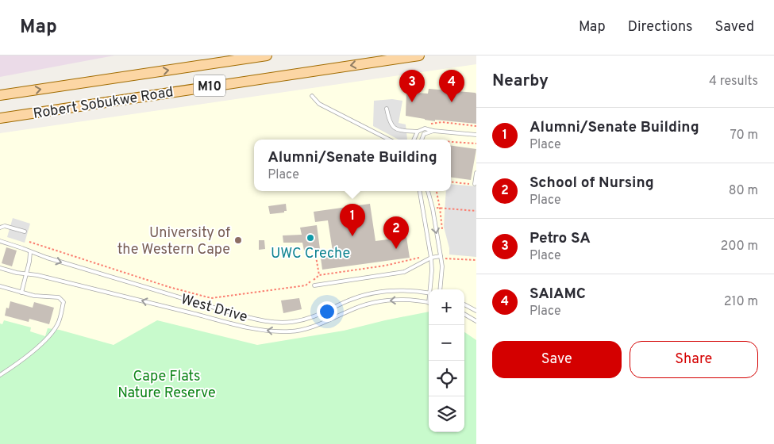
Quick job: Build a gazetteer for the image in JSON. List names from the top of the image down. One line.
{"streets":{"main road":["M10","Robert Sobukwe Road"],"lane":["West Drive"]},"parks":["Cape Flats Nature Reserve"],"places":["UWC Creche","University of the Western Cape"],"page":{"header":"Map","nav":["Map","Directions","Saved"],"heading":["Nearby","4 results"],"pins":["3","4","1","2"],"list":[{"mark":"1","name":"Alumni/Senate Building","note":"Place","value":"70 m"},{"mark":"2","name":"School of Nursing","note":"Place","value":"80 m"},{"mark":"3","name":"Petro SA","note":"Place","value":"200 m"},{"mark":"4","name":"SAIAMC","note":"Place","value":"210 m"}],"popup":["Alumni/Senate Building","Place"],"map_buttons":["+","−"],"buttons":["Save","Share"]}}
